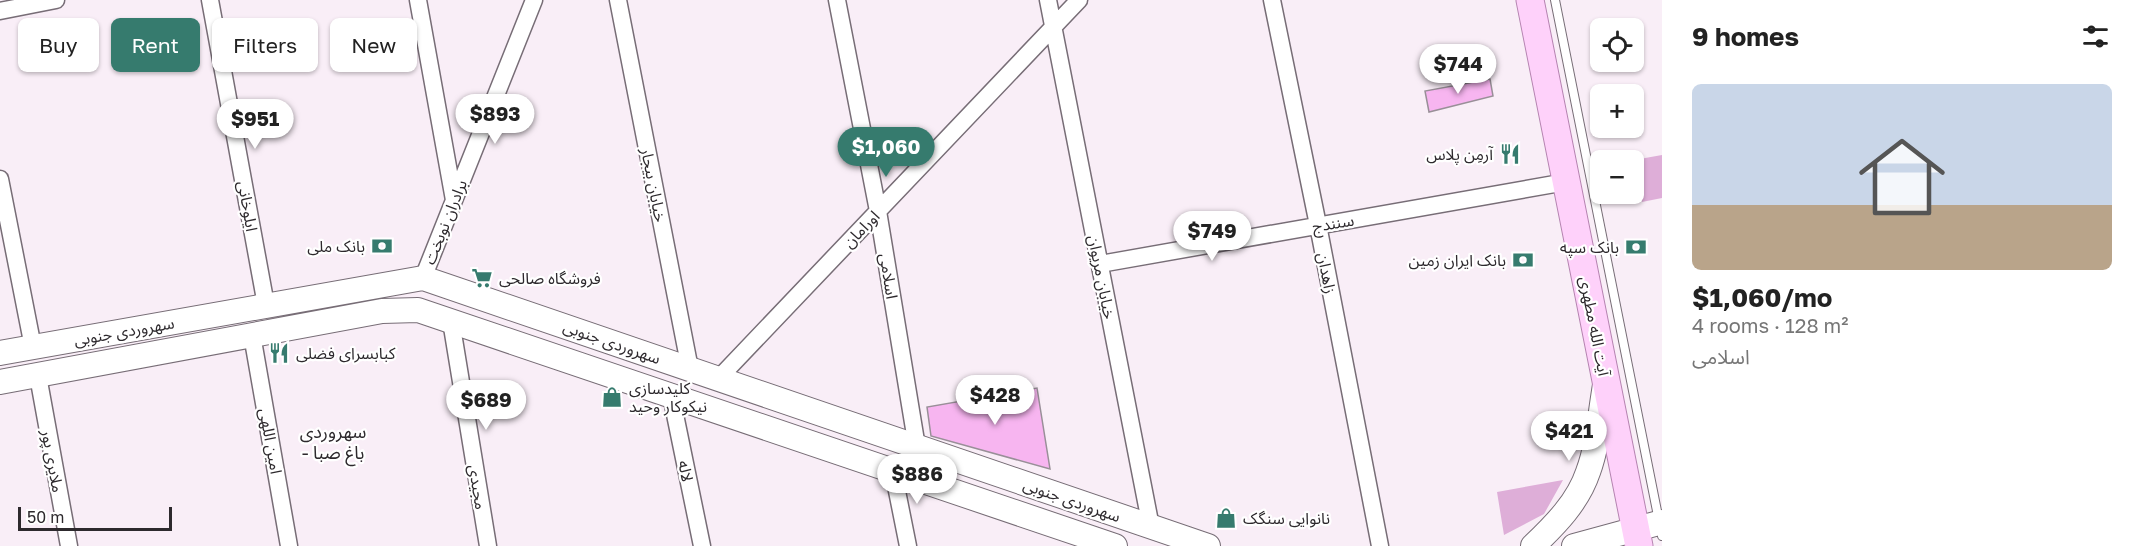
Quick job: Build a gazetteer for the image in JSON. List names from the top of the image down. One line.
{"streets":{"main road":["آیت الله مطهری","سهروردی جنوبی"],"street":["خیابان بیجار","ایلوخانی","برادران نوبخت","سنندج","اورامان","زاهدان","اسلامی","خیابان مریوان","امین اللهی","ملایری پور","لاله","مجیدی"]},"crossings":[["خیابان بیجار","سهروردی جنوبی"],["ایلوخانی","سهروردی جنوبی"],["برادران نوبخت","سهروردی جنوبی"],["سنندج","زاهدان"],["سنندج","خیابان مریوان"],["سنندج","آیت الله مطهری"],["اورامان","اسلامی"],["اورامان","خیابان مریوان"],["اورامان","سهروردی جنوبی"],["اسلامی","سهروردی جنوبی"],["خیابان مریوان","سهروردی جنوبی"],["سهروردی جنوبی","امین اللهی"],["سهروردی جنوبی","ملایری پور"],["سهروردی جنوبی","لاله"],["سهروردی جنوبی","مجیدی"]],"districts":["سهروردی - باغ صبا"],"places":{"restaurant":["آرمِن پلاس","کبابسرای فضلی"],"bank":["بانک ملی","بانک سپه","بانک ایران زمین"],"supermarket":["فروشگاه صالحی"],"shop":["کلیدسازی نیکوکار وحید","نانوایی سنگک"]},"scale_bar":"50 m","page":{"heading":"9 homes","map_buttons":["+","−"],"chip":["Buy","Rent","Filters","New"],"price":["$744","$893","$951","$1,060","$749","$428","$689","$421","$886"],"list":[{"name":"$1,060/mo","note":"4 rooms · 128 m² · اسلامی"}],"scale":"50 m"}}
